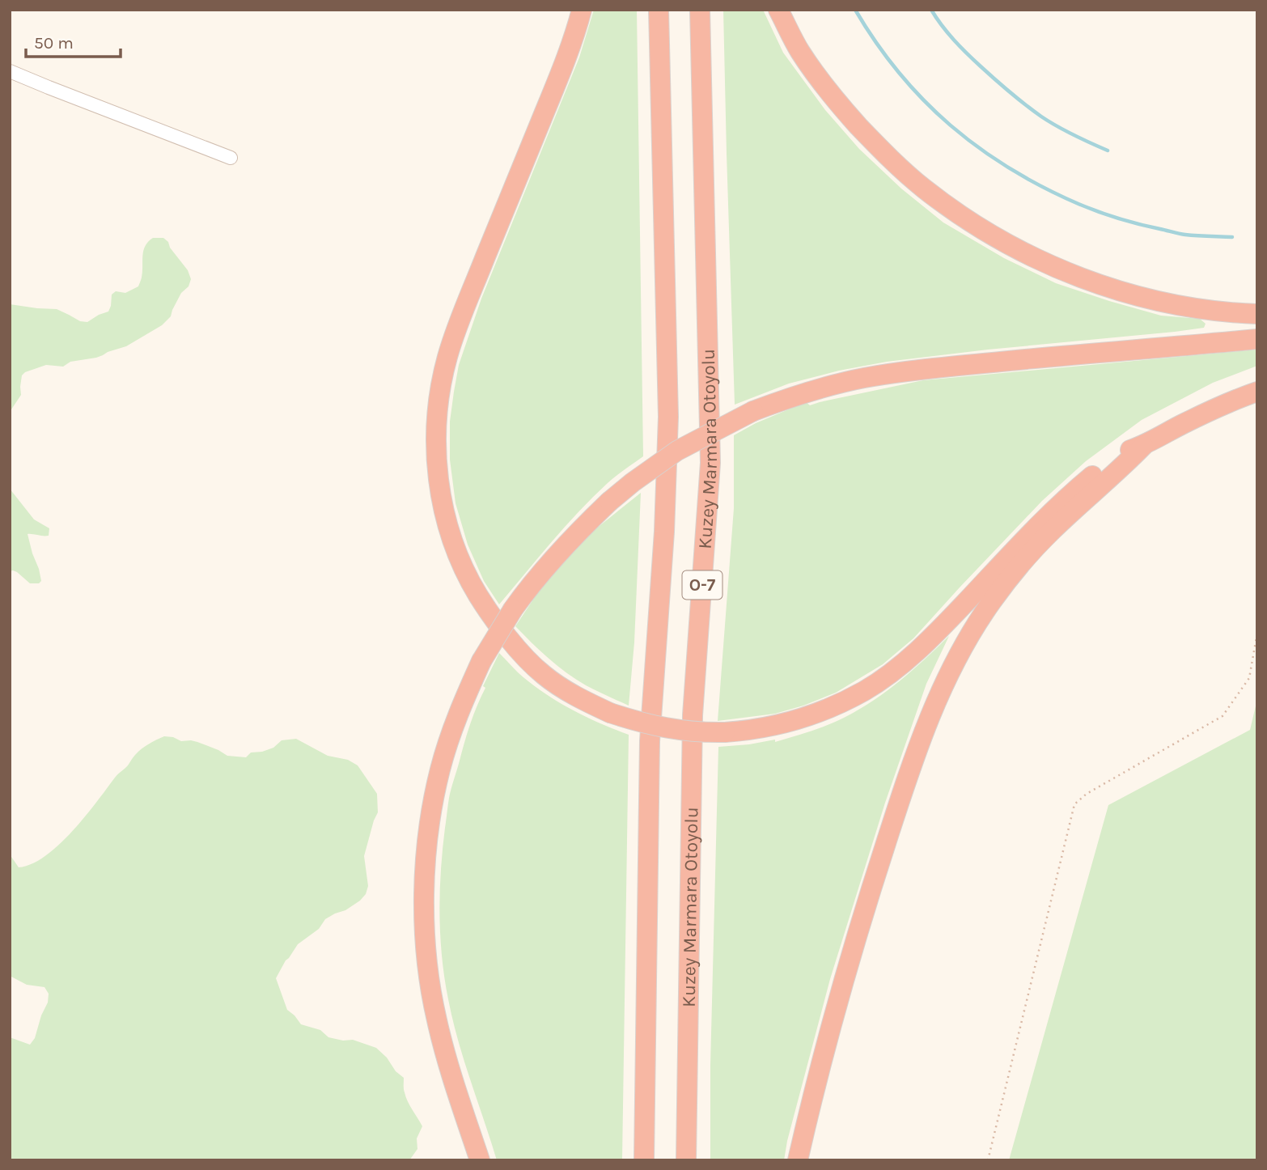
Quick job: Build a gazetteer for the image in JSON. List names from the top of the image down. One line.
{"streets":{"highway":["Kuzey Marmara Otoyolu","O-7"]},"scale_bar":"50 m"}
